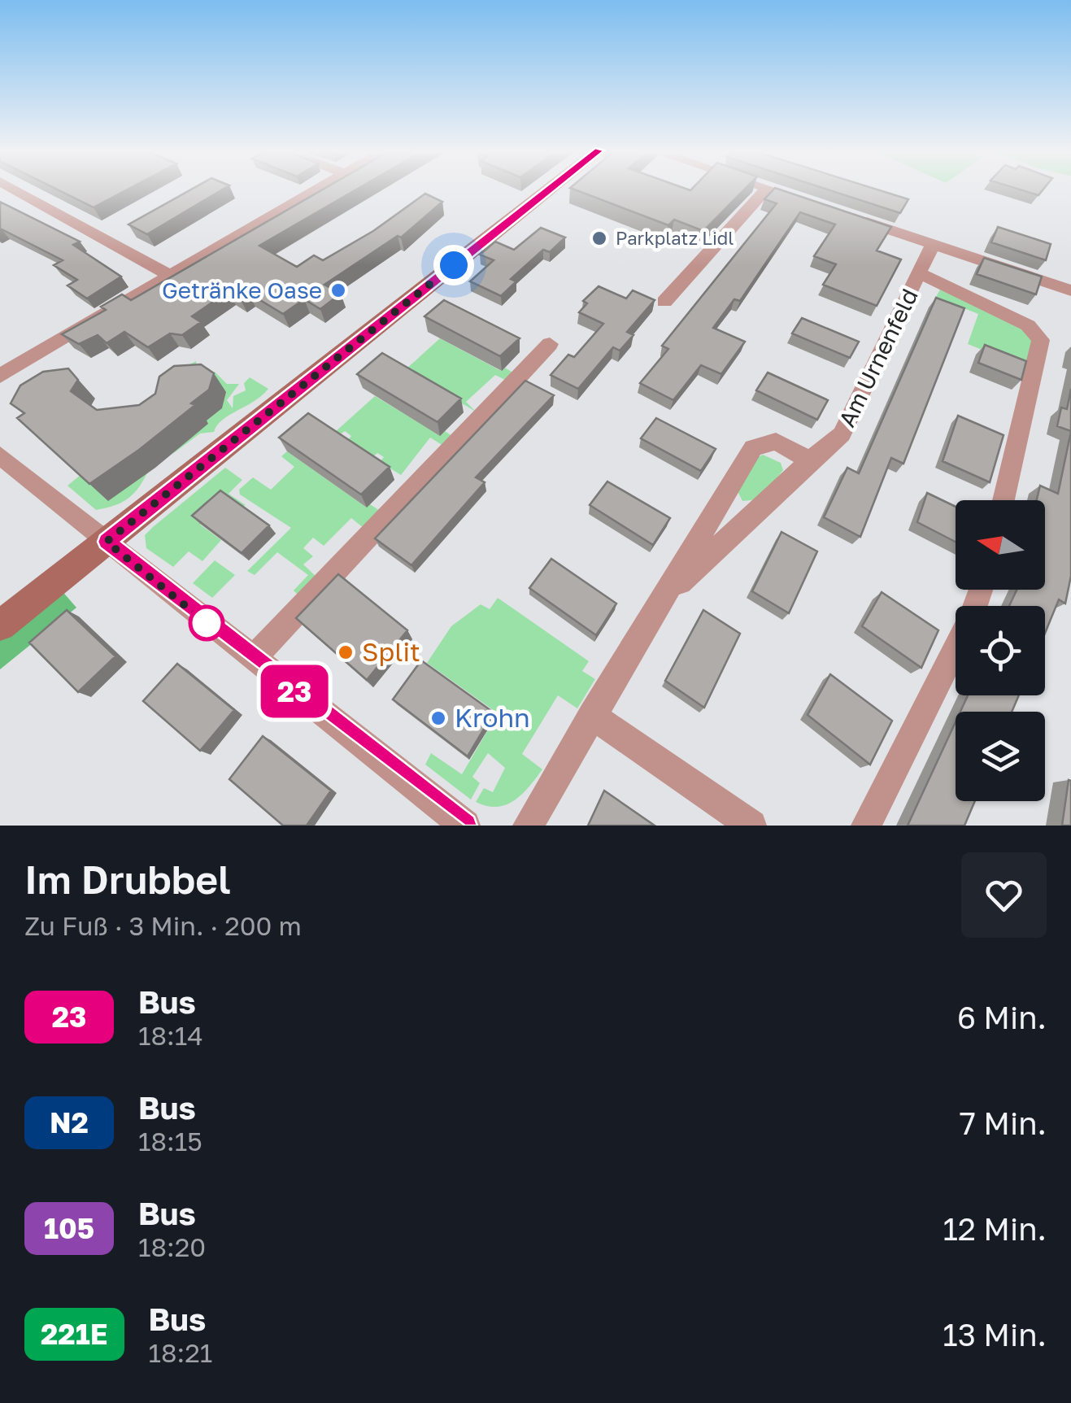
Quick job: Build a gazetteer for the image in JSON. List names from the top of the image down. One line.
{"streets":{"street":["Am Urnenfeld"]},"places":["Parkplatz Lidl","Getränke Oase","Split","Krohn"],"lines":["bus line 23"],"north":"left","page":{"on_map":"23","heading":["Im Drubbel","Zu Fuß · 3 Min. · 200 m"],"list":[{"mark":"23","name":"Bus","note":"18:14","value":"6 Min."},{"mark":"N2","name":"Bus","note":"18:15","value":"7 Min."},{"mark":"105","name":"Bus","note":"18:20","value":"12 Min."},{"mark":"221E","name":"Bus","note":"18:21","value":"13 Min."}]}}
